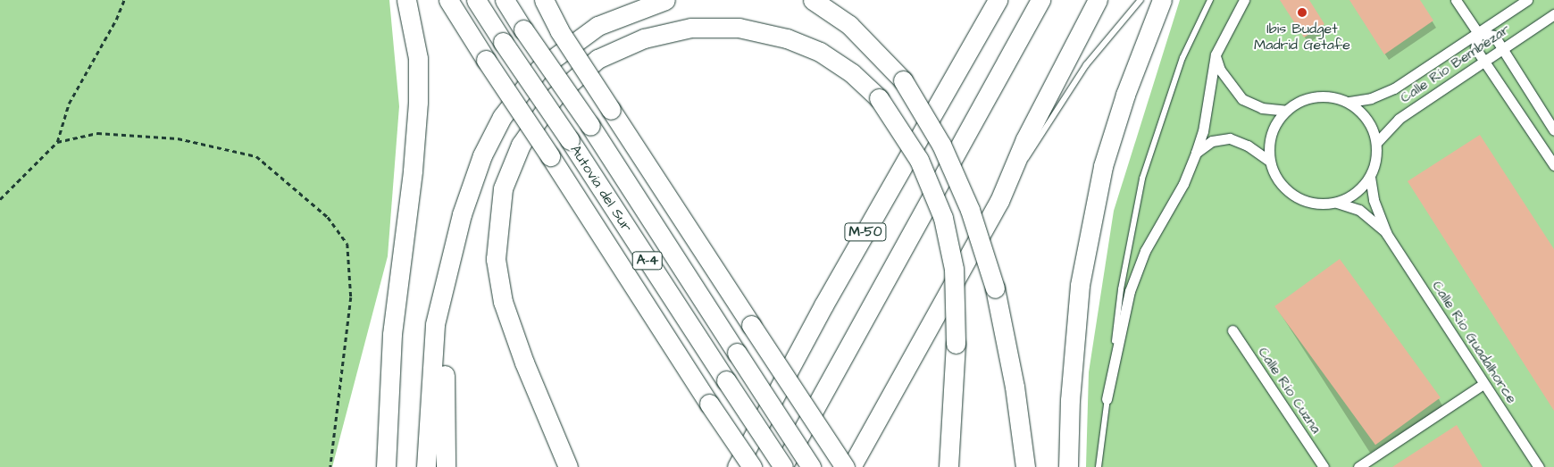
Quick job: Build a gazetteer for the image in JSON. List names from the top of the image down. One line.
{"streets":{"highway":["Autovía del Sur","M-50","A-4"],"street":["Calle Río Bembezar","Calle Río Guadalhorce","Calle Río Cuzna"]},"crossings":[["Calle Río Bembezar","Calle Río Guadalhorce"],["Autovía del Sur","M-50"]],"places":["Ibis Budget Madrid Getafe"]}
